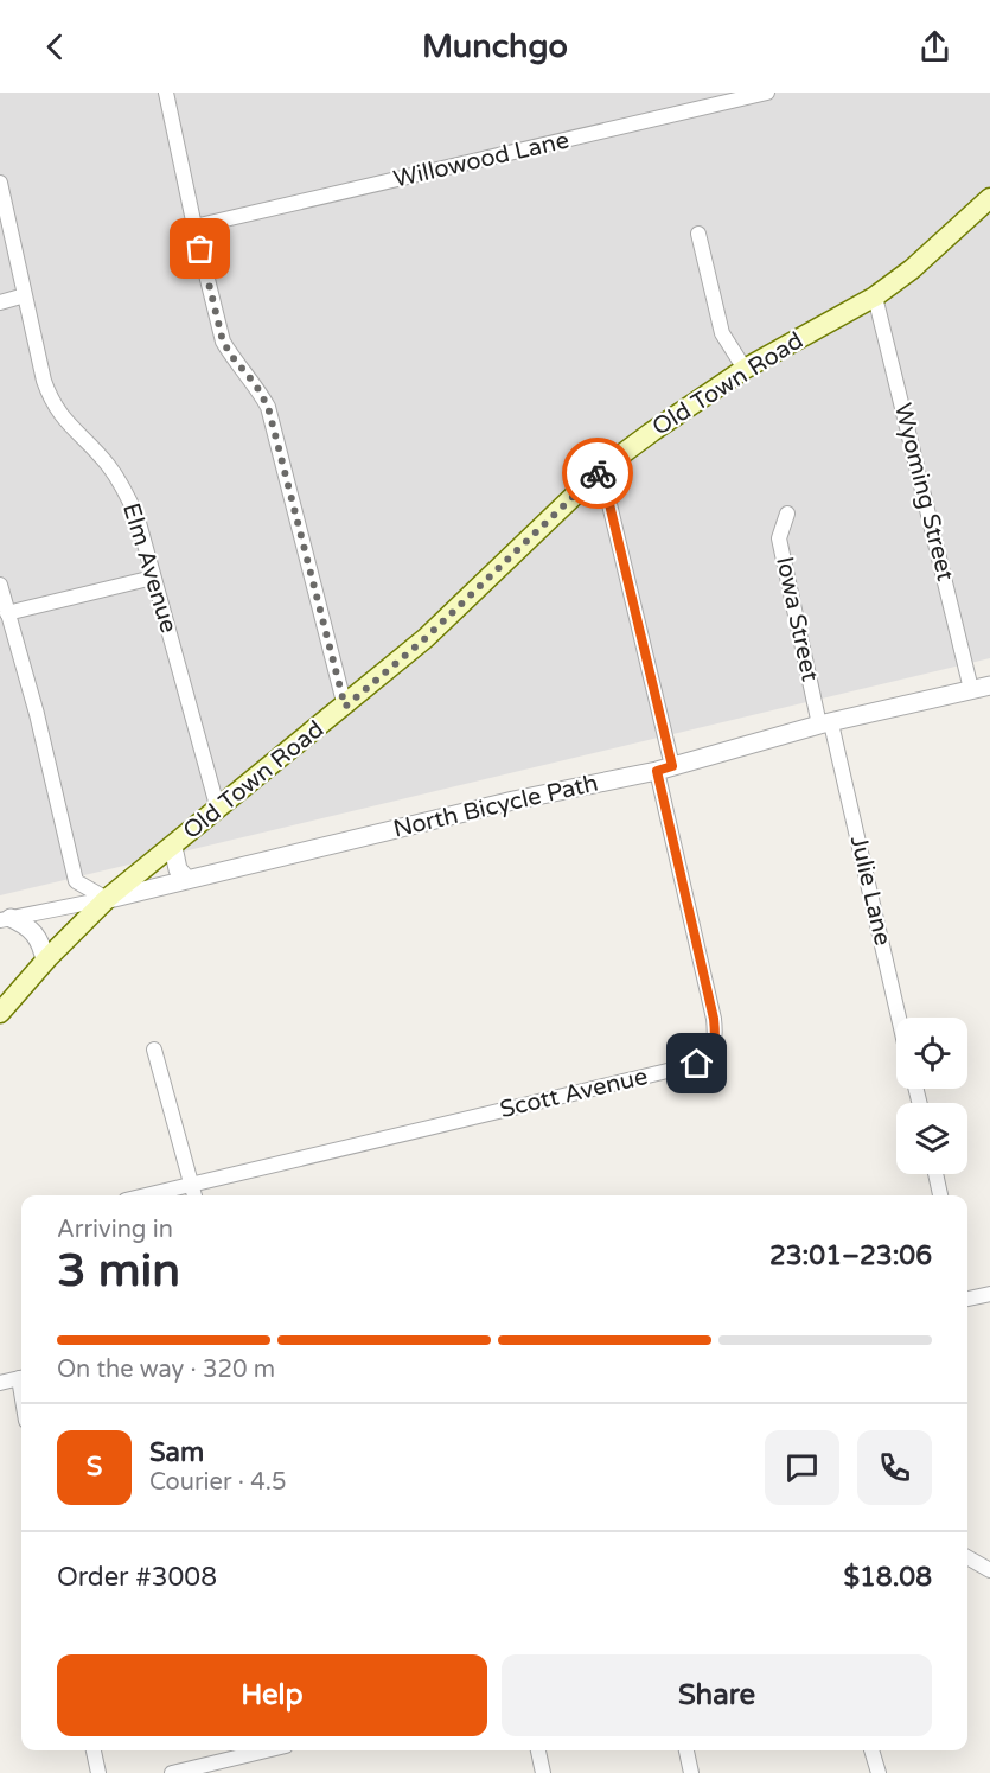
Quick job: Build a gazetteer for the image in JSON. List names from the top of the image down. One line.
{"streets":{"main road":["Old Town Road"],"street":["Willowood Lane","Wyoming Street","Elm Avenue","Iowa Street","North Bicycle Path","Julie Lane","Scott Avenue"]},"crossings":[["Old Town Road","Wyoming Street"],["Old Town Road","Elm Avenue"],["Old Town Road","North Bicycle Path"],["Wyoming Street","North Bicycle Path"],["Iowa Street","North Bicycle Path"],["Iowa Street","Julie Lane"],["North Bicycle Path","Julie Lane"],["North Bicycle Path","Scott Avenue"]],"page":{"header":"Munchgo","heading":["3 min","Arriving in","23:01–23:06"],"panel":["Sam","Courier · 4.5","Order #3008","$18.08"],"bar":"On the way · 320 m","round":"S","buttons":["Help","Share"]}}
